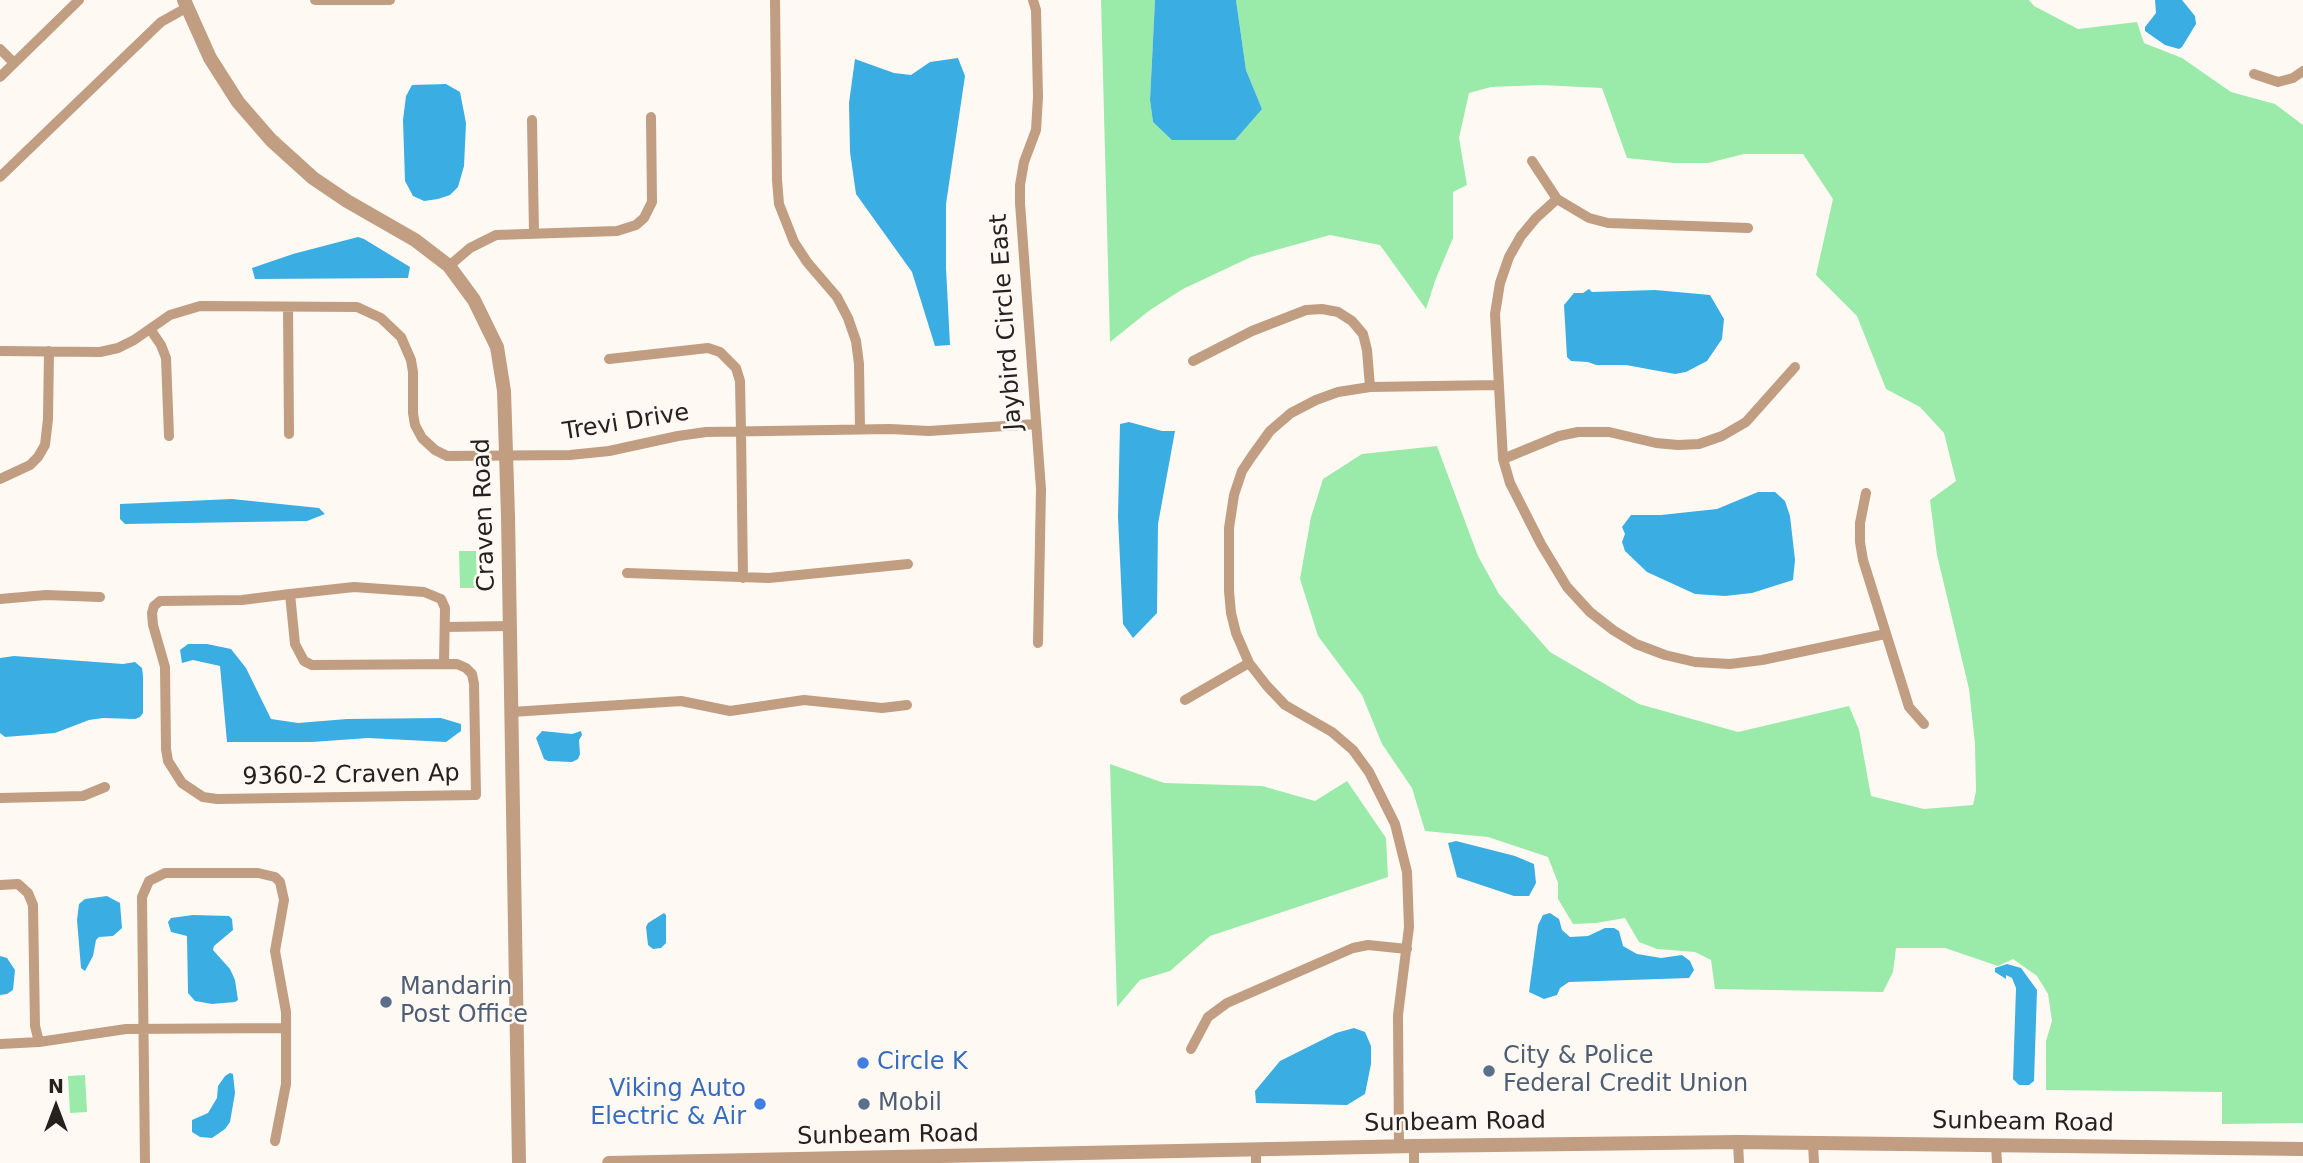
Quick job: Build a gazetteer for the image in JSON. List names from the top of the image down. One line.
{"streets":{"street":["Jaybird Circle East","Trevi Drive","Craven Road","9360-2 Craven Ap","Sunbeam Road"]},"crossings":[["Jaybird Circle East","Trevi Drive"],["Trevi Drive","Craven Road"]],"places":["Mandarin Post Office","Circle K","City & Police Federal Credit Union","Viking Auto Electric & Air","Mobil"],"north":"top"}
